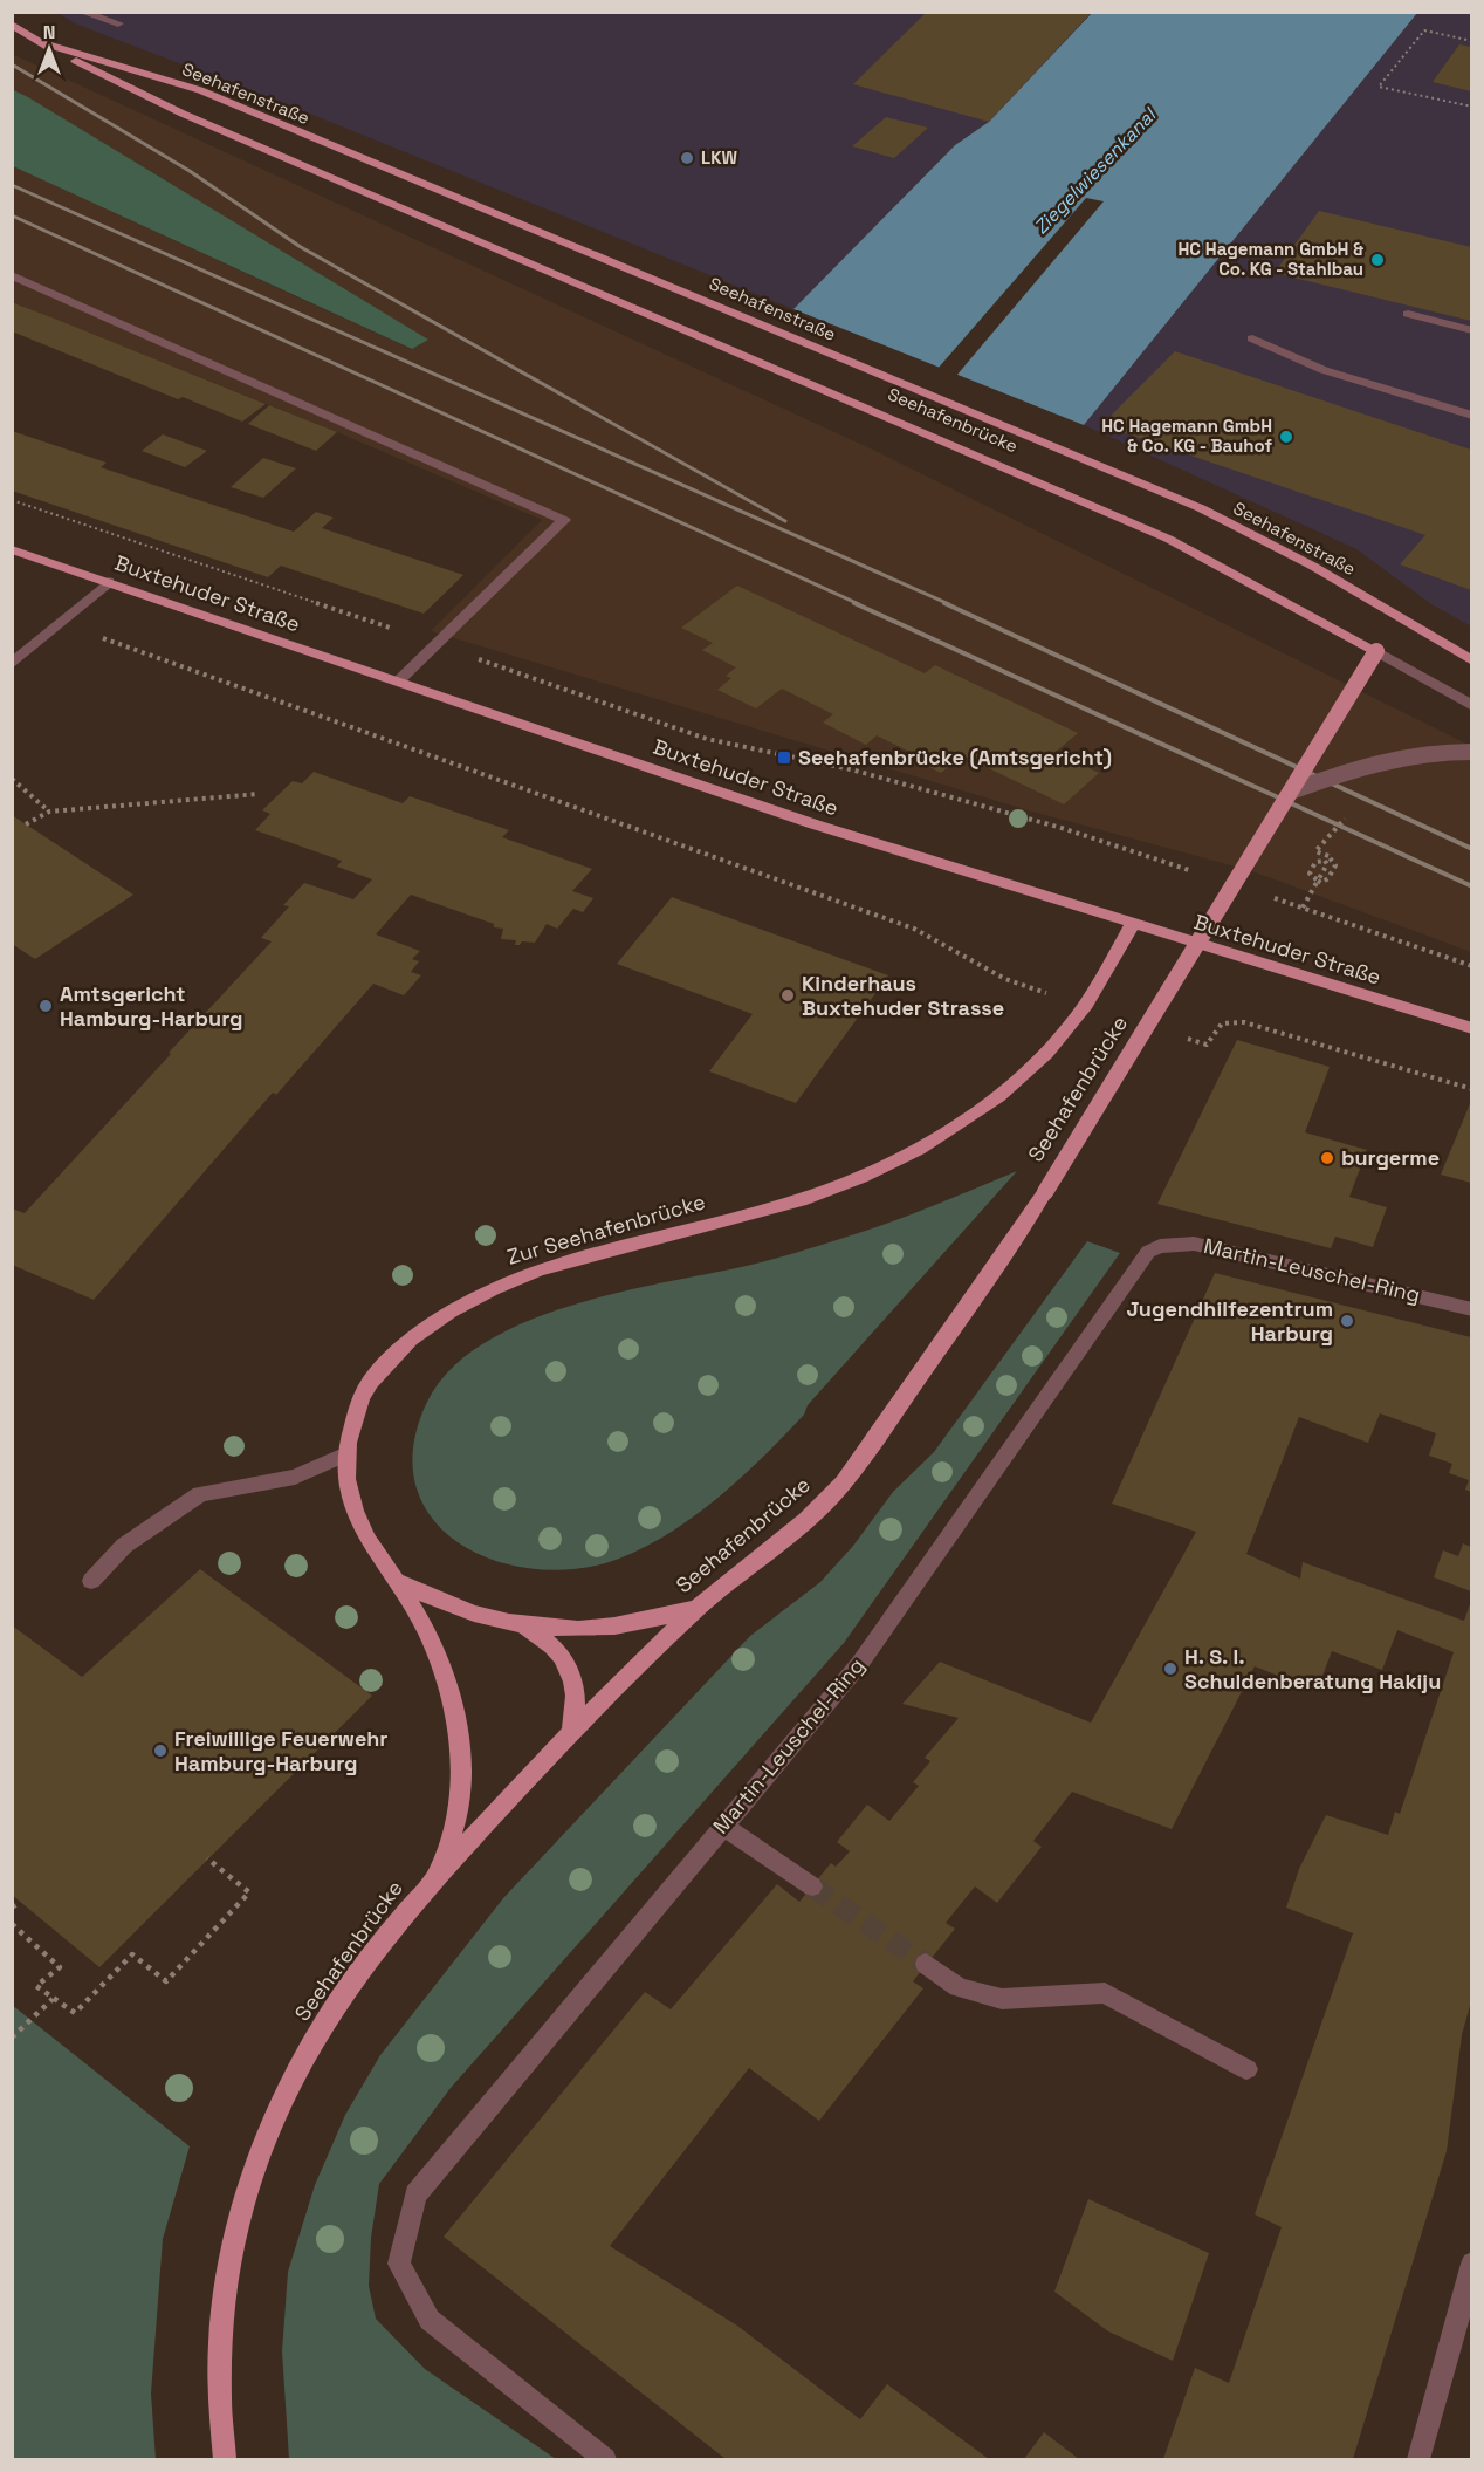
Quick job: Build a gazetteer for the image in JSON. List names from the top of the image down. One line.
{"streets":{"main road":["Seehafenstraße","Seehafenbrücke","Buxtehuder Straße","Zur Seehafenbrücke"],"street":["Martin-Leuschel-Ring"]},"crossings":[["Seehafenstraße","Seehafenbrücke"],["Seehafenbrücke","Zur Seehafenbrücke"],["Buxtehuder Straße","Zur Seehafenbrücke"]],"water":["Ziegelwiesenkanal"],"places":{"other":["LKW","HC Hagemann GmbH & Co. KG - Stahlbau","HC Hagemann GmbH & Co. KG - Bauhof","Kinderhaus Buxtehuder Strasse","Amtsgericht Hamburg-Harburg","burgerme","Jugendhilfezentrum Harburg","H. S. I. Schuldenberatung Hakiju","Freiwillige Feuerwehr Hamburg-Harburg"],"transit":["Seehafenbrücke (Amtsgericht)"]},"north":"top"}
